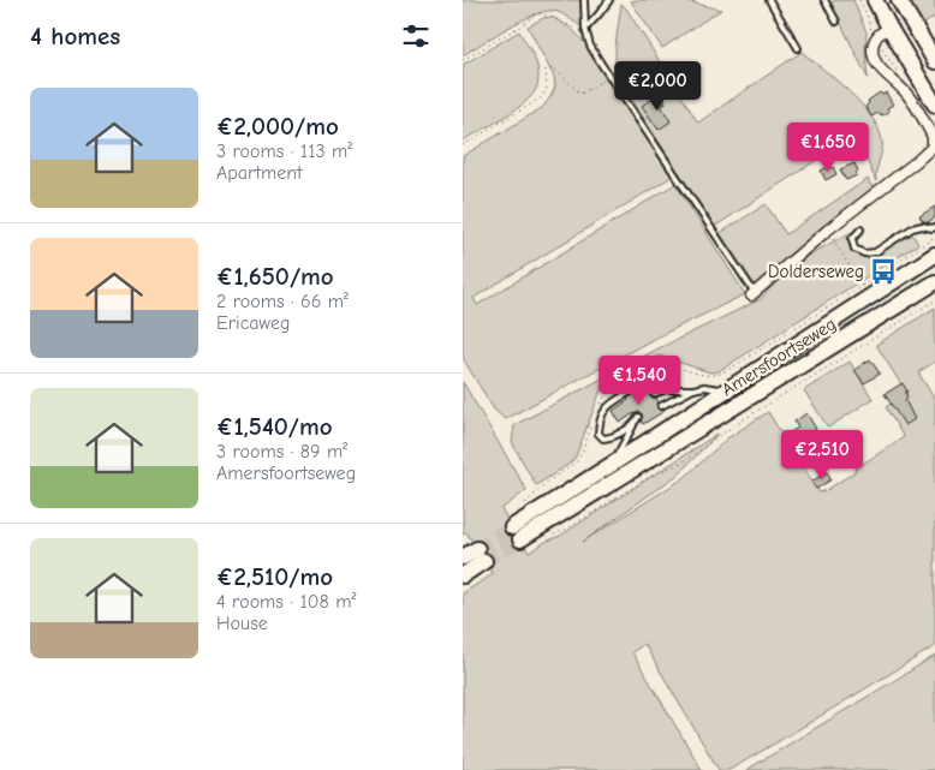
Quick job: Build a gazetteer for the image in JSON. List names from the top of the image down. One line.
{"streets":{"main road":["Amersfoortseweg"]},"places":{"bus stop":["Dolderseweg"]},"page":{"heading":"4 homes","price":["€2,000","€1,650","€1,540","€2,510"],"list":[{"name":"€2,000/mo","note":"3 rooms · 113 m² · Apartment"},{"name":"€1,650/mo","note":"2 rooms · 66 m² · Ericaweg"},{"name":"€1,540/mo","note":"3 rooms · 89 m² · Amersfoortseweg"},{"name":"€2,510/mo","note":"4 rooms · 108 m² · House"}]}}
